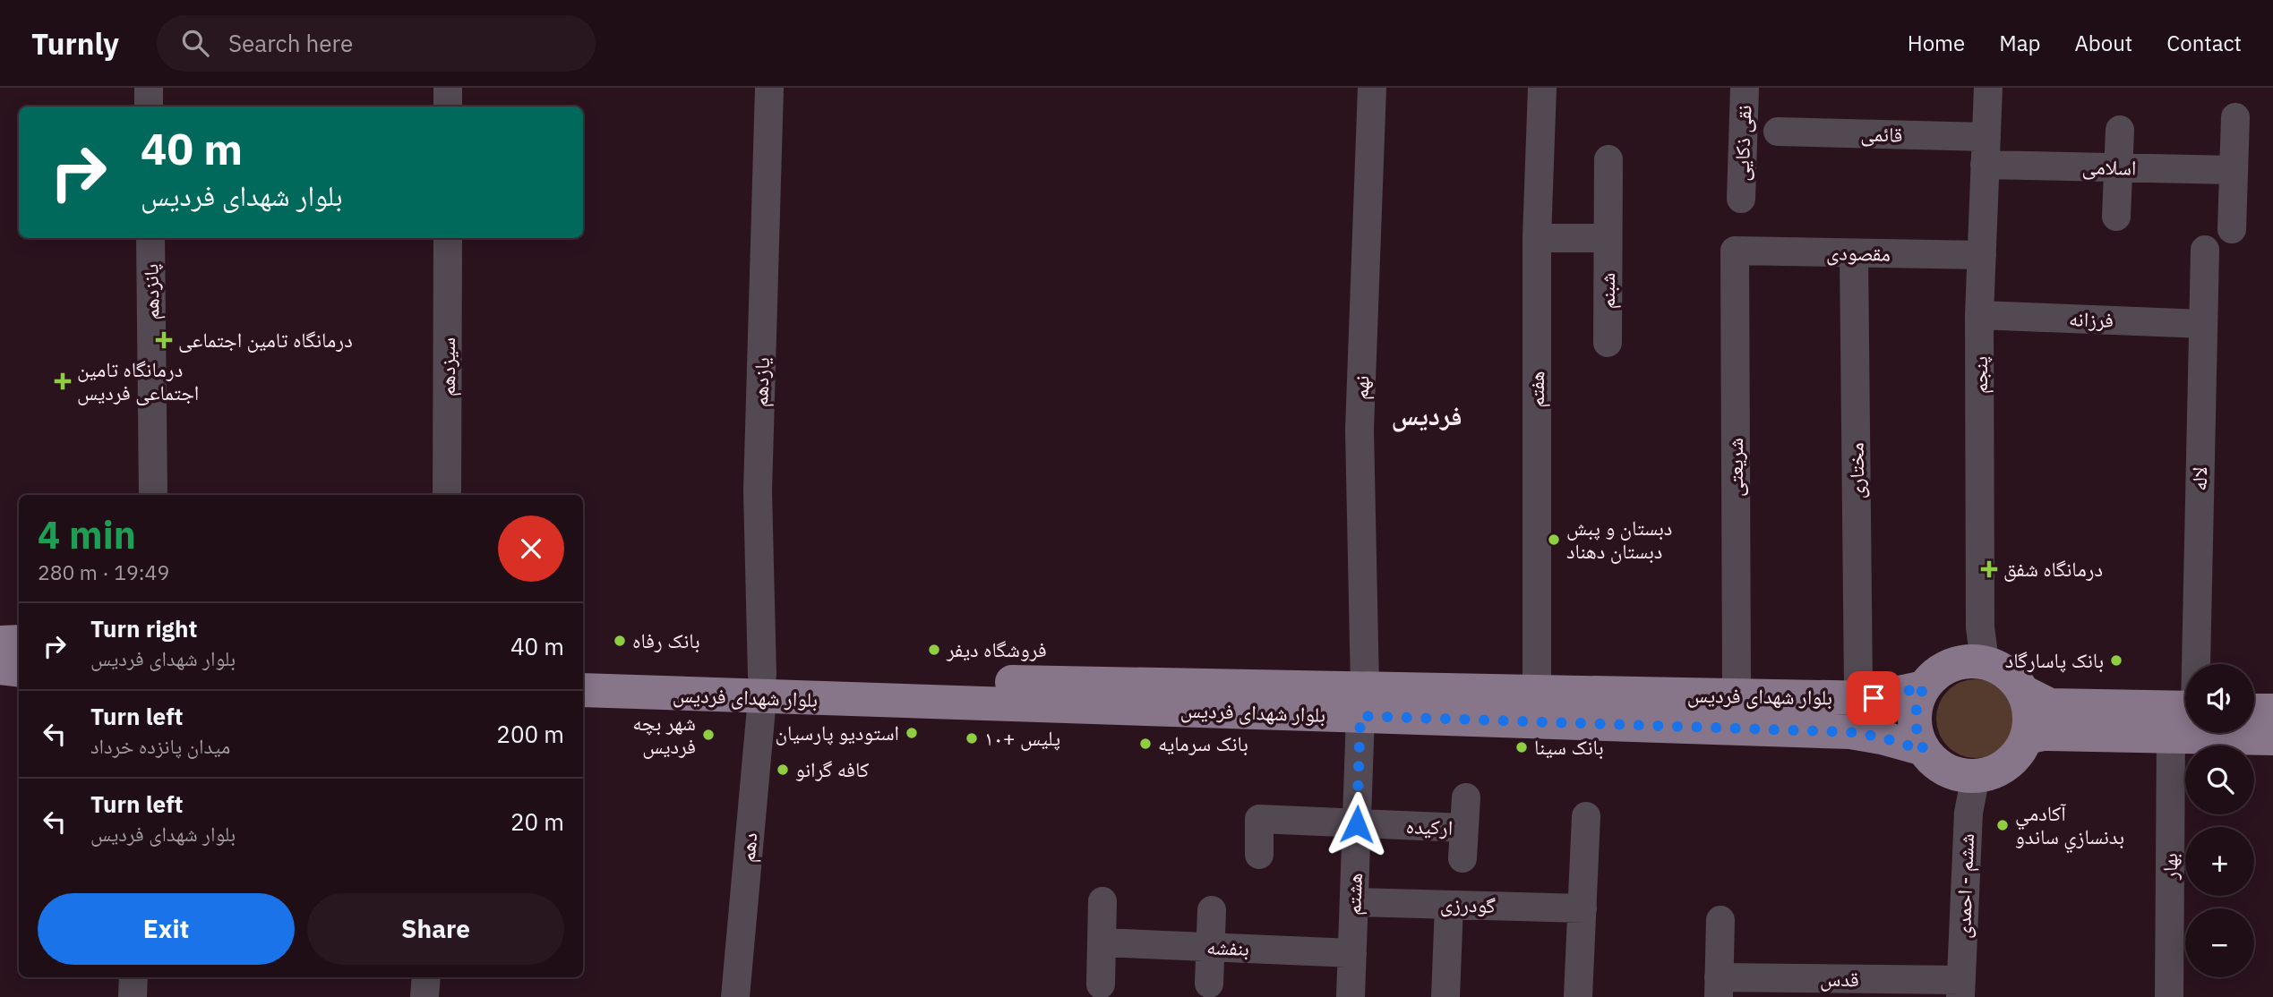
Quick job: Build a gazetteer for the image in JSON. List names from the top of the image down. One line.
{"streets":{"main road":["بلوار شهدای فردیس"],"street":["قائمی","نقی ذکایی","اسلامی","مقصودی","شبنم","پانزدهم","فرزانه","سیزدهم","پنجم","یازدهم","نهم","هفتم","شریعتی","مختاری","لاله","ارکیده","دهم","بهار","ششم - احمدی","هشتم","گودرزی","بنفشه","قدس"]},"crossings":[["قائمی","اسلامی"],["قائمی","پنجم"],["اسلامی","پنجم"],["مقصودی","پنجم"],["مقصودی","شریعتی"],["مقصودی","مختاری"],["فرزانه","پنجم"],["فرزانه","لاله"],["پنجم","بلوار شهدای فردیس"],["پنجم","ششم - احمدی"],["یازدهم","بلوار شهدای فردیس"],["یازدهم","دهم"],["نهم","بلوار شهدای فردیس"],["نهم","هشتم"],["هفتم","بلوار شهدای فردیس"],["بلوار شهدای فردیس","دهم"],["بلوار شهدای فردیس","ششم - احمدی"],["بلوار شهدای فردیس","هشتم"],["ارکیده","هشتم"],["ششم - احمدی","قدس"],["هشتم","گودرزی"],["هشتم","بنفشه"]],"districts":["فردیس"],"places":{"health":["درمانگاه تامین اجتماعى","درمانگاه تامین اجتماعی فردیس","درمانگاه شفق"],"other":["دبستان و پبش دبستان دهناد","بانک رفاه","فروشگاه دیفر","بانک پاسارگاد","استودیو پارسیان","شهر بچه فردیس","پلیس +۱۰","بانک سرمایه","بانک سینا","کافه گرانو","آكادمي بدنسازي ساندو"]},"page":{"header":"Turnly","search":"Search here","nav":["Home","Map","About","Contact"],"turn":["40 m","بلوار شهدای فردیس"],"heading":["4 min","280 m · 19:49"],"list":[{"name":"Turn right","note":"بلوار شهدای فردیس","value":"40 m"},{"name":"Turn left","note":"میدان پانزده خرداد","value":"200 m"},{"name":"Turn left","note":"بلوار شهدای فردیس","value":"20 m"}],"map_buttons":["+","−"],"buttons":["Exit","Share"]}}
